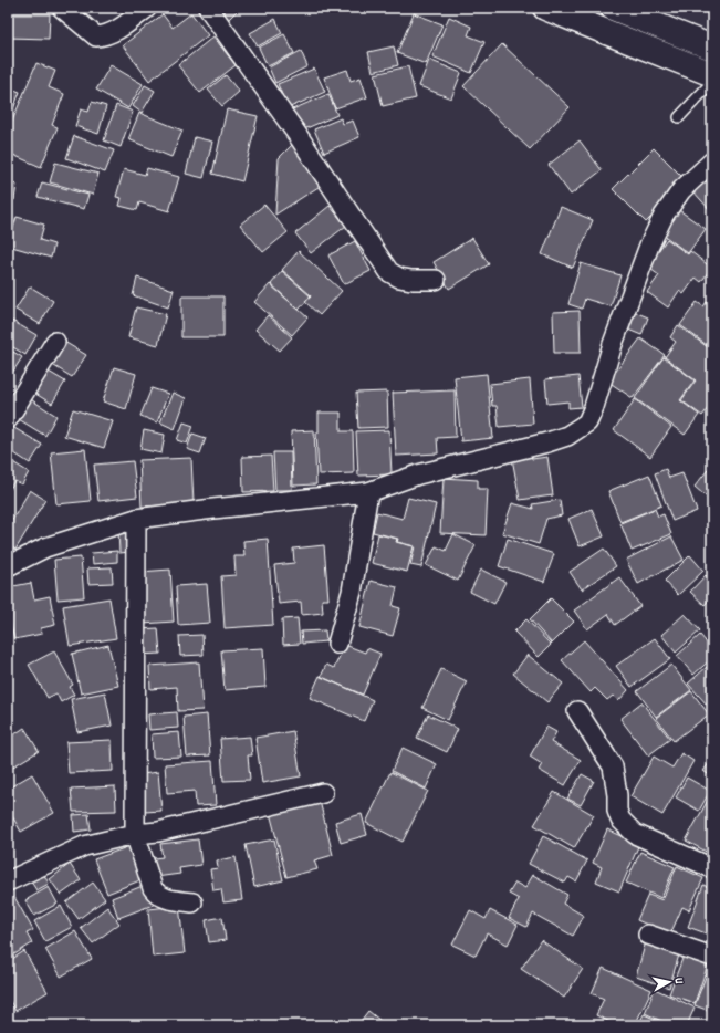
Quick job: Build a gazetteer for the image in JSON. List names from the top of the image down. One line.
{"north":"right"}
